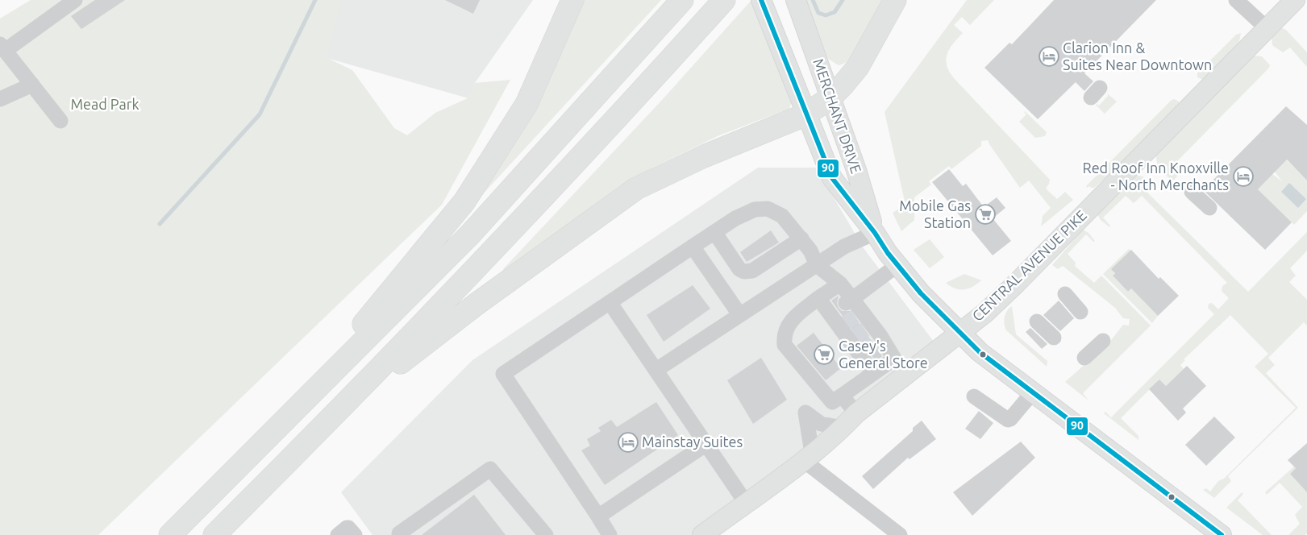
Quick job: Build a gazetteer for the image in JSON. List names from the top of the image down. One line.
{"streets":{"main road":["MERCHANT DRIVE","CENTRAL AVENUE PIKE"]},"crossings":[["MERCHANT DRIVE","CENTRAL AVENUE PIKE"]],"parks":["Mead Park"],"places":{"hotel":["Clarion Inn & Suites Near Downtown","Red Roof Inn Knoxville - North Merchants","Mainstay Suites"],"supermarket":["Mobile Gas Station","Casey's General Store"]},"lines":["transit line 90"]}
